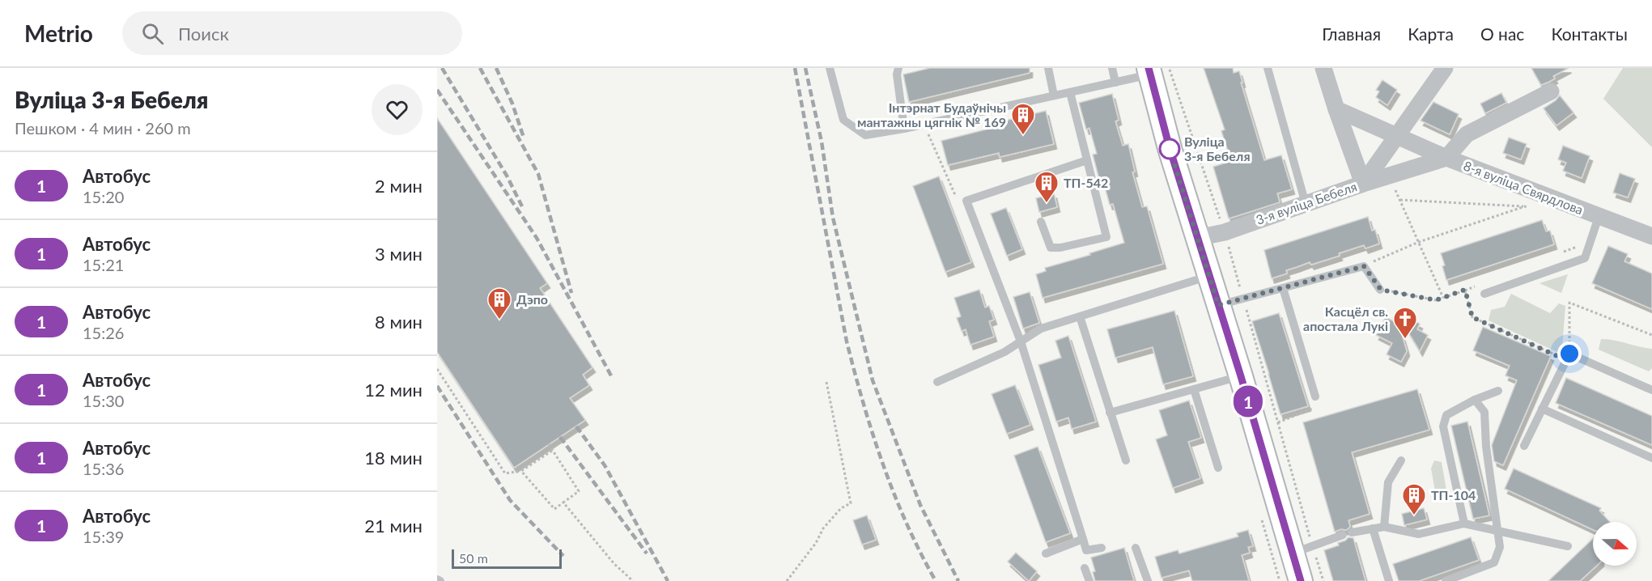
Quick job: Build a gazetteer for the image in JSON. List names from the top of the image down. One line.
{"streets":{"street":["8-я вуліца Свярдлова","3-я вуліца Бебеля"]},"crossings":[["8-я вуліца Свярдлова","3-я вуліца Бебеля"]],"places":{"building":["Інтэрнат Будаўнічы мантажны цягнік № 169","ТП-542","Дэпо","ТП-104"],"other":["Вуліца 3-я Бебеля"],"church":["Касцёл св. апостала Лукі"]},"lines":["bus line 1"],"scale_bar":"50 m","north":"right","page":{"header":"Metrio","search":"Поиск","nav":["Главная","Карта","О нас","Контакты"],"heading":["Вуліца 3-я Бебеля","Пешком · 4 мин · 260 m"],"on_map":"1","list":[{"mark":"1","name":"Автобус","note":"15:20","value":"2 мин"},{"mark":"1","name":"Автобус","note":"15:21","value":"3 мин"},{"mark":"1","name":"Автобус","note":"15:26","value":"8 мин"},{"mark":"1","name":"Автобус","note":"15:30","value":"12 мин"},{"mark":"1","name":"Автобус","note":"15:36","value":"18 мин"},{"mark":"1","name":"Автобус","note":"15:39","value":"21 мин"}],"scale":"50 m"}}
